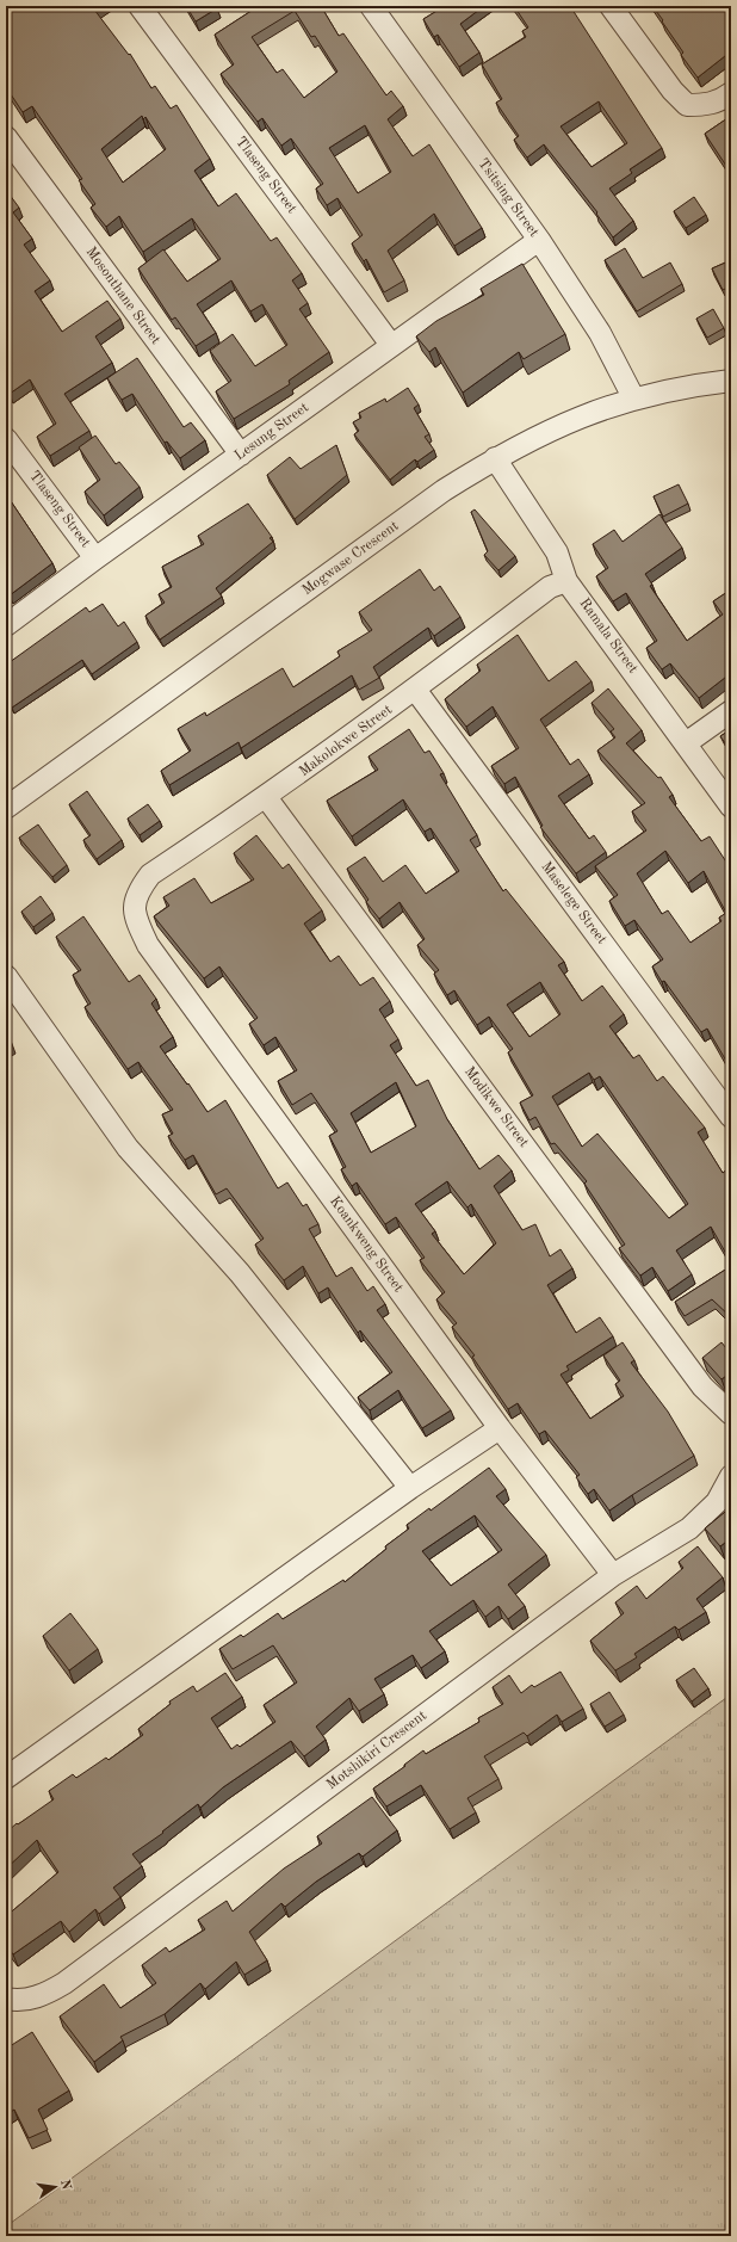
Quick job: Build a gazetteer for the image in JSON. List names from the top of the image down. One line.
{"streets":{"street":["Tlaseng Street","Tsitsing Street","Mosonthane Street","Lesung Street","Mogwase Crescent","Ramala Street","Makolokwe Street","Maselege Street","Modikwe Street","Koankweng Street","Motshikiri Crescent"]},"crossings":[["Tlaseng Street","Lesung Street"],["Tsitsing Street","Lesung Street"],["Tsitsing Street","Mogwase Crescent"],["Mosonthane Street","Lesung Street"],["Mogwase Crescent","Ramala Street"],["Ramala Street","Makolokwe Street"],["Makolokwe Street","Maselege Street"],["Makolokwe Street","Modikwe Street"],["Makolokwe Street","Koankweng Street"],["Koankweng Street","Motshikiri Crescent"]],"north":"right"}
